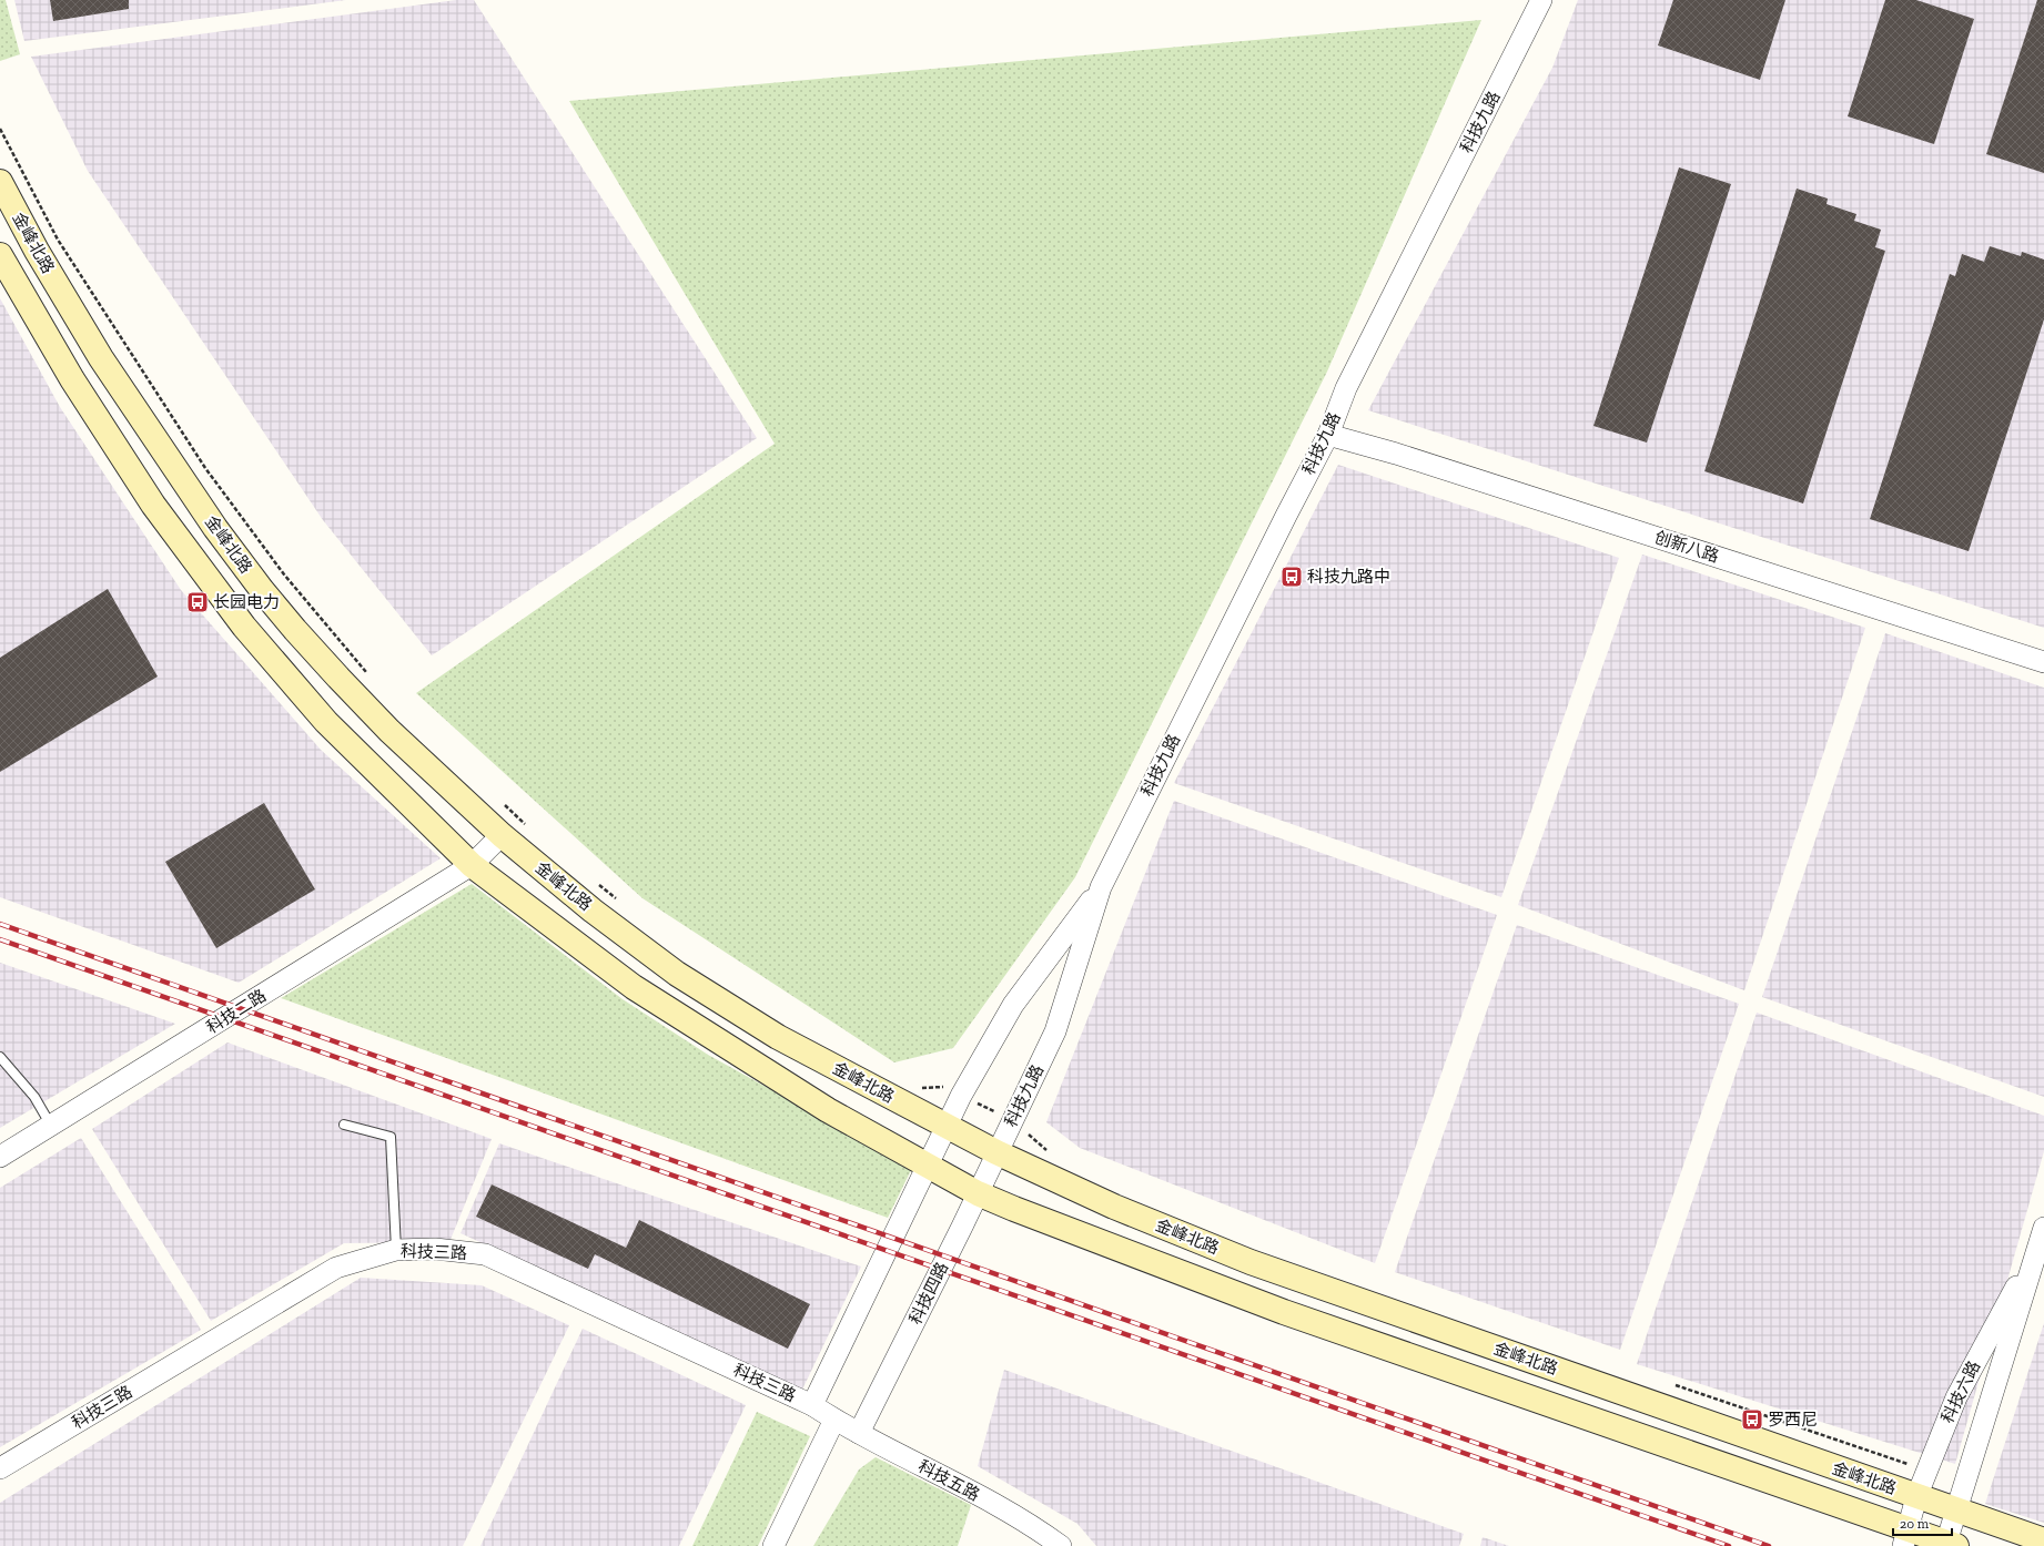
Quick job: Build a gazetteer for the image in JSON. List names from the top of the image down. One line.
{"streets":{"main road":["金峰北路"],"street":["科技九路","创新八路","科技二路","科技三路","科技四路","科技六路","科技五路"]},"crossings":[["科技九路","金峰北路"],["科技九路","创新八路"],["科技九路","科技四路"],["金峰北路","科技二路"],["金峰北路","科技四路"],["金峰北路","科技六路"],["科技三路","科技五路"],["科技四路","科技五路"]],"places":{"bus stop":["科技九路中","长园电力","罗西尼"]},"scale_bar":"20 m"}
